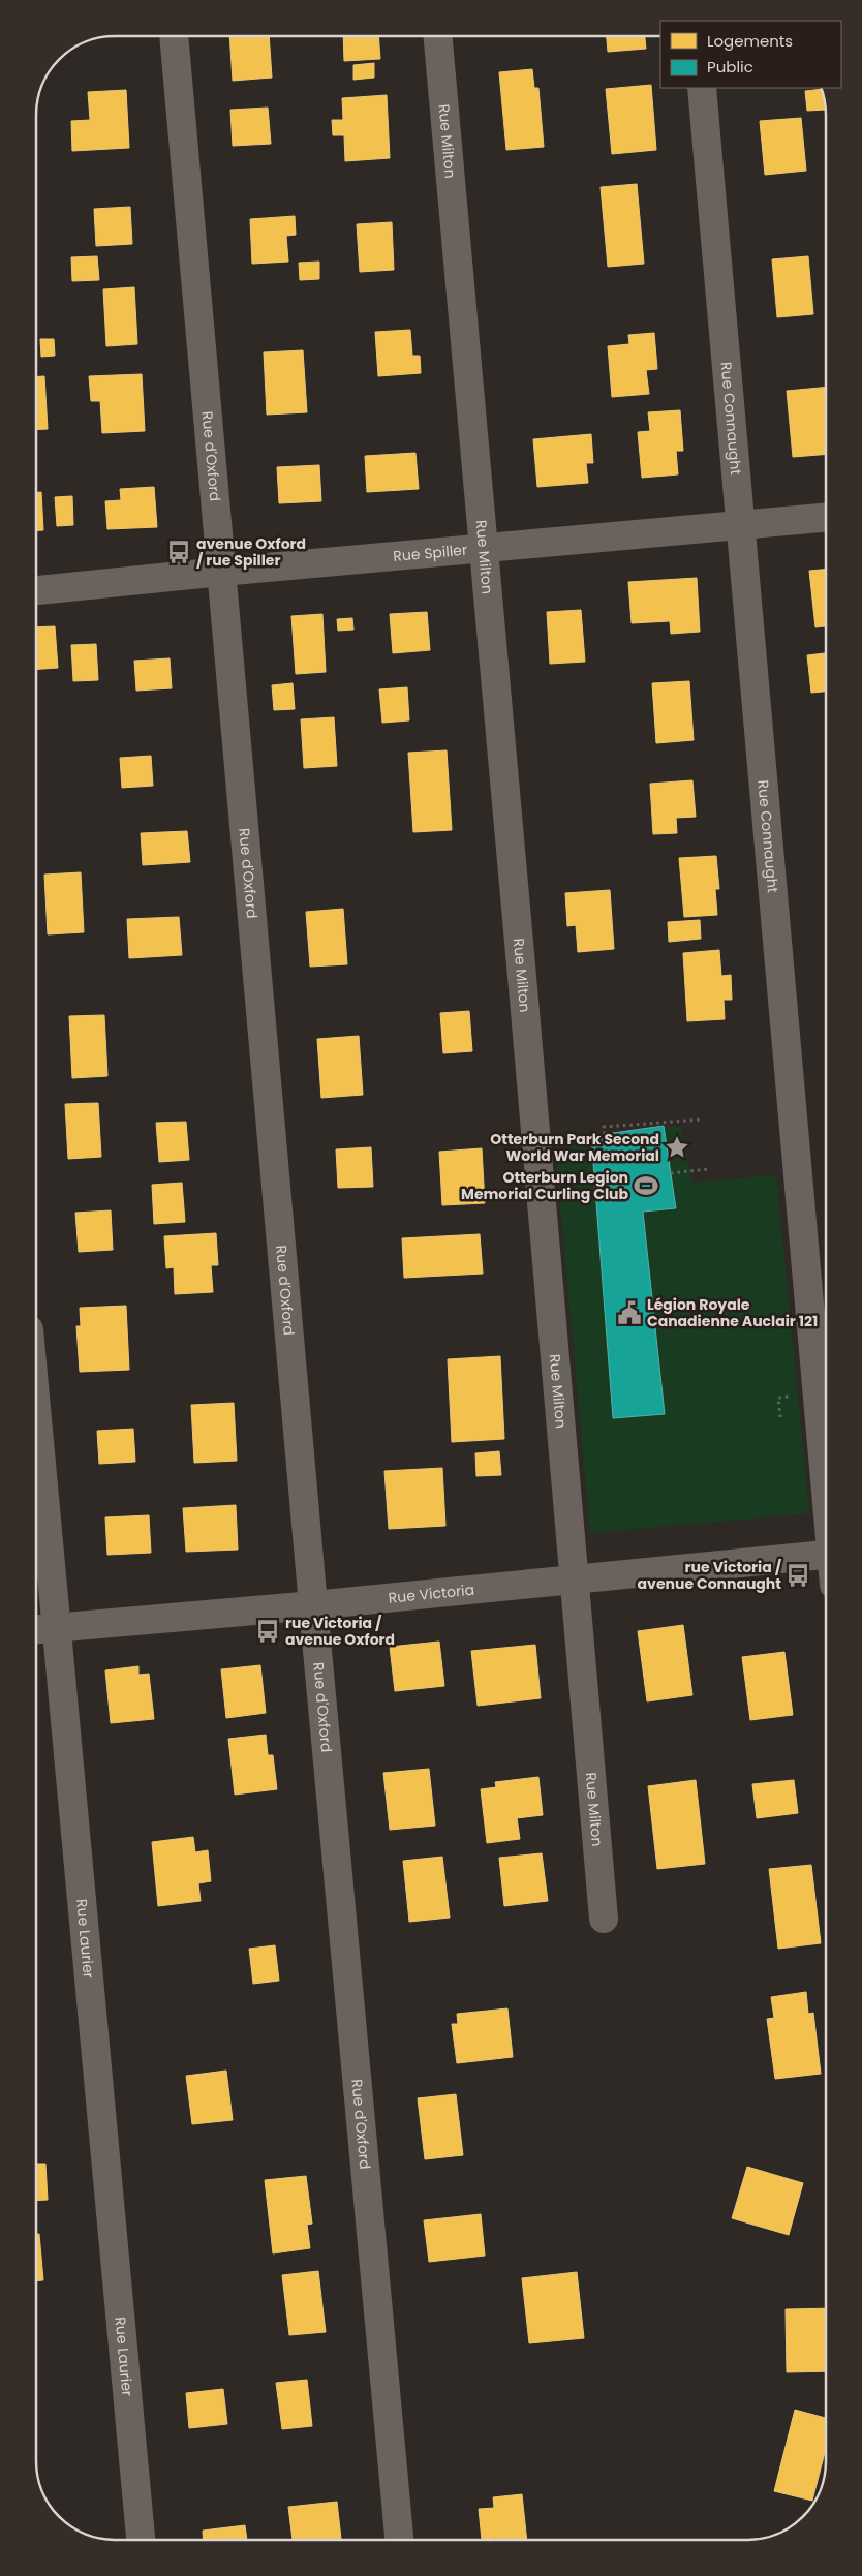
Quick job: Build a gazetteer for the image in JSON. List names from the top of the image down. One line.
{"streets":{"street":["Rue Milton","Rue Connaught","Rue d'Oxford","Rue Spiller","Rue Victoria","Rue Laurier"]},"crossings":[["Rue Milton","Rue Spiller"],["Rue Milton","Rue Victoria"],["Rue Connaught","Rue Spiller"],["Rue d'Oxford","Rue Spiller"],["Rue d'Oxford","Rue Victoria"],["Rue Victoria","Rue Laurier"]],"places":{"bus stop":["avenue Oxford / rue Spiller","rue Victoria / avenue Connaught","rue Victoria / avenue Oxford"],"place":["Otterburn Park Second World War Memorial"],"sports":["Otterburn Legion Memorial Curling Club"],"public building":["Légion Royale Canadienne Auclair 121"]},"legend":["Logements","Public"]}
